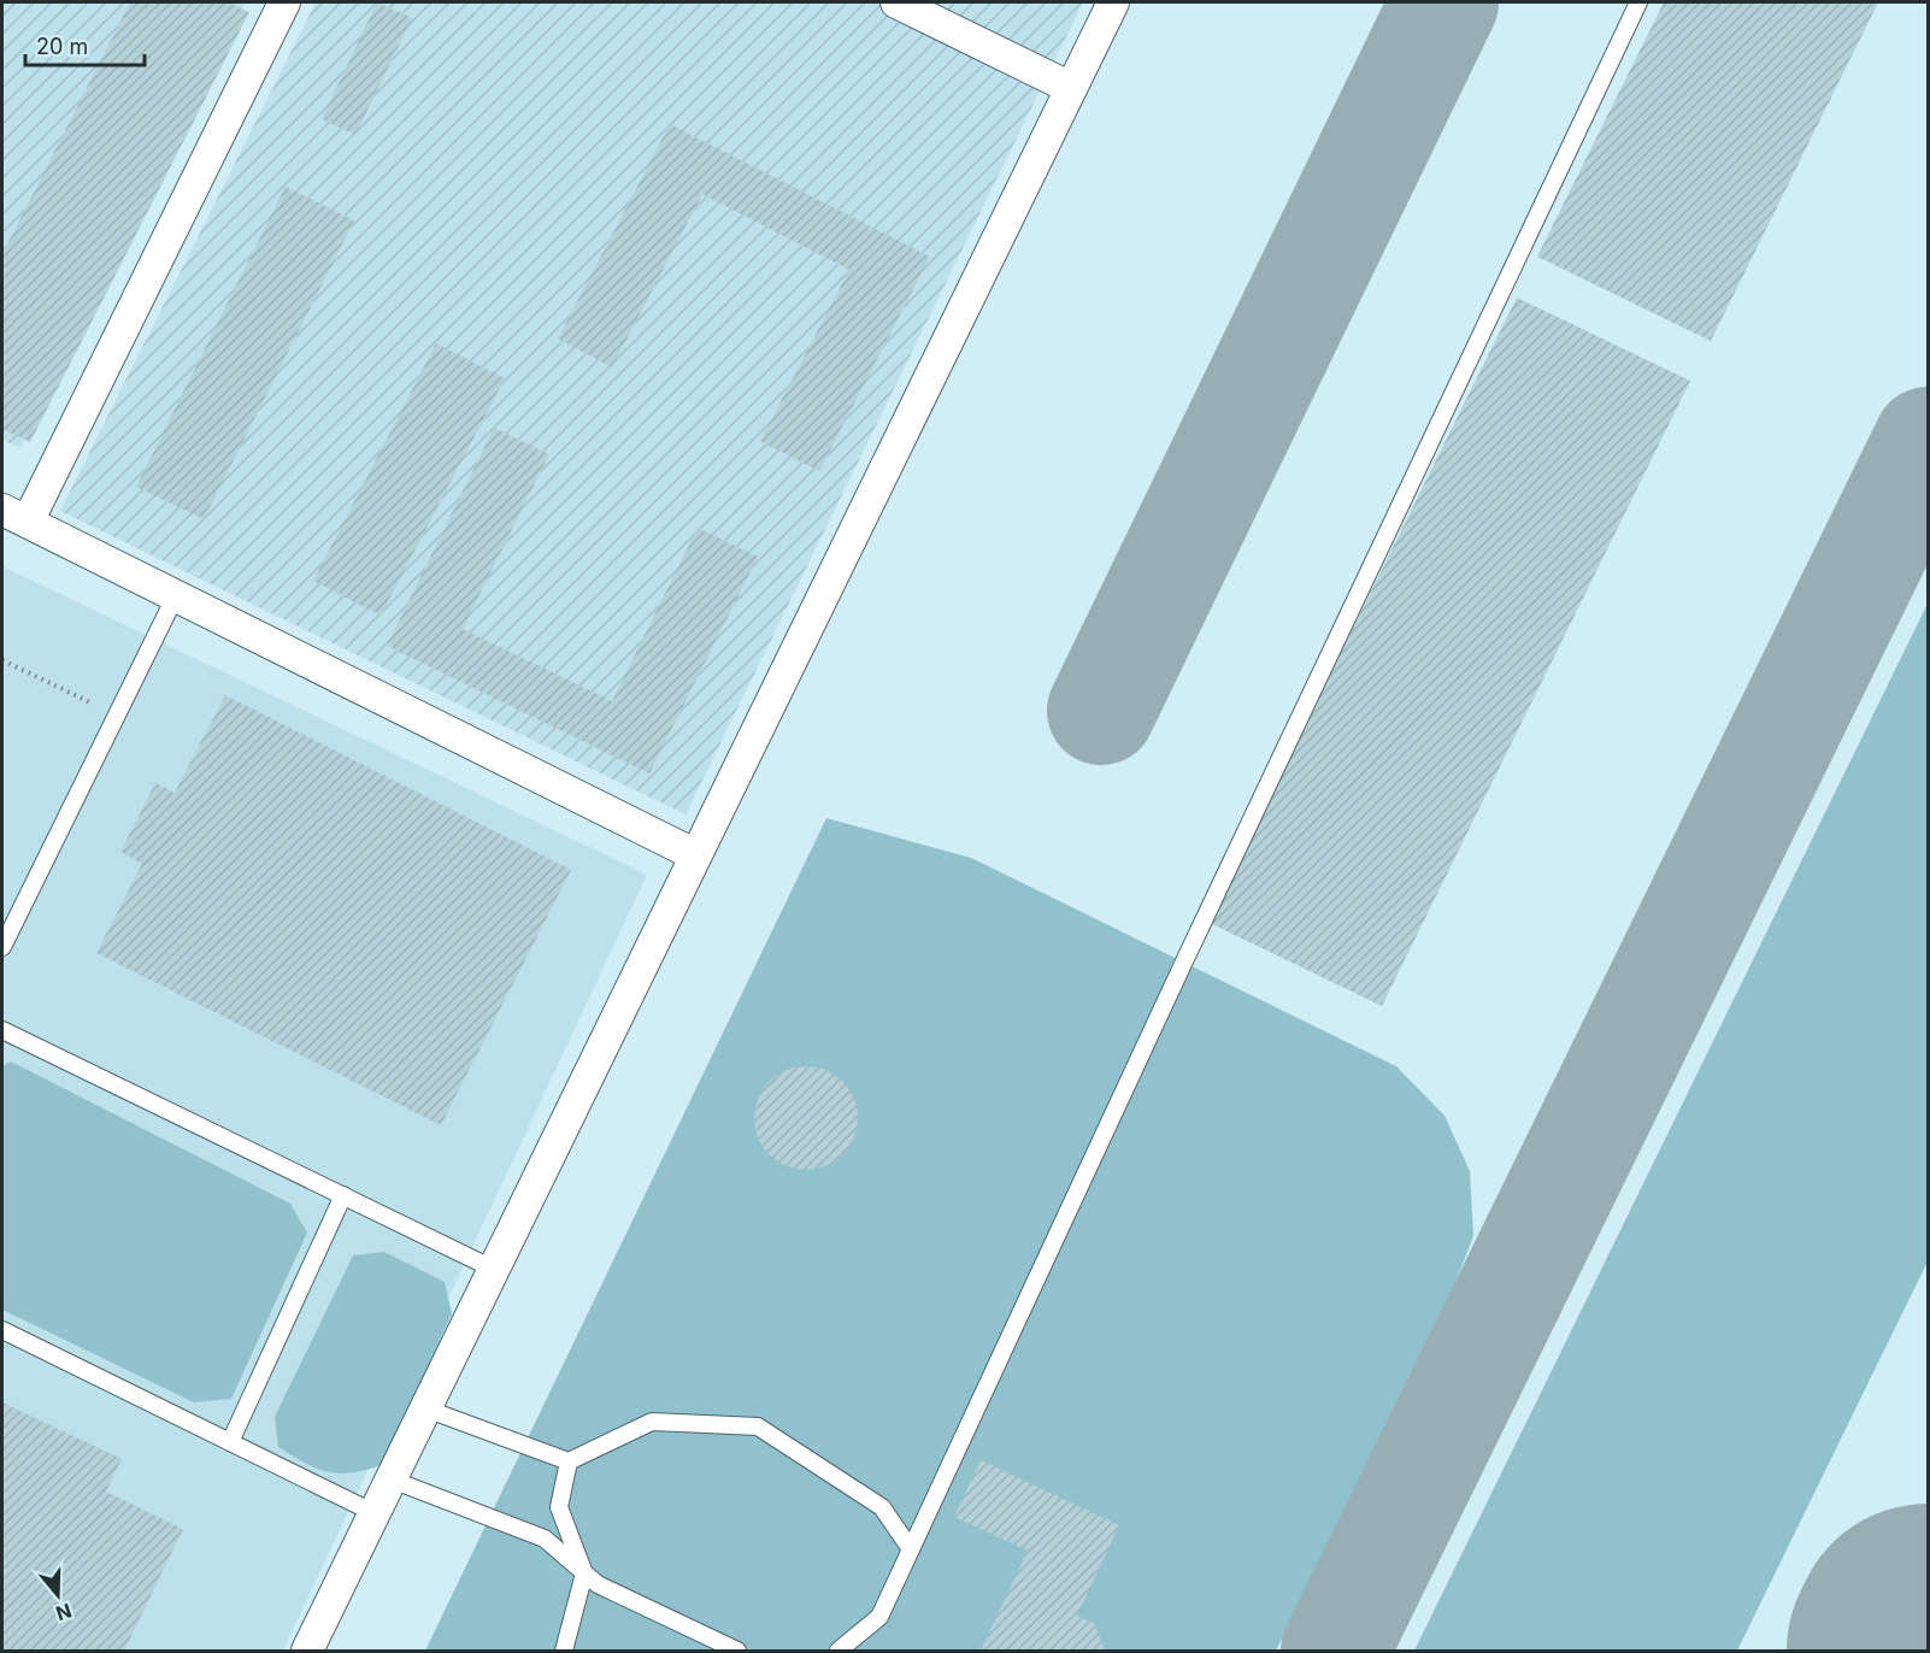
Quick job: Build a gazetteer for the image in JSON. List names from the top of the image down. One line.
{"scale_bar":"20 m","north":"bottom"}
